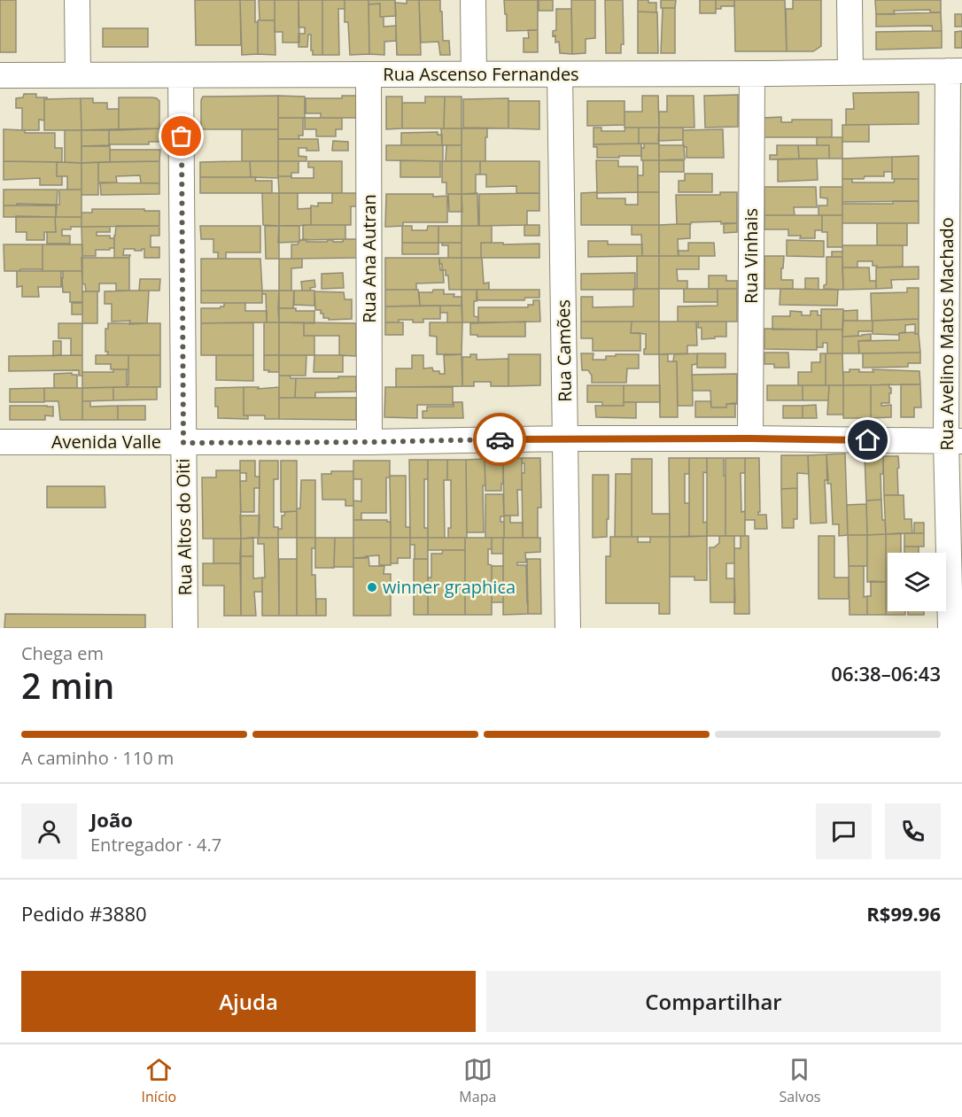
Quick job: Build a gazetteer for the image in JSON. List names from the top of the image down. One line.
{"streets":{"street":["Rua Ascenso Fernandes","Rua Vinhais","Rua Ana Autran","Rua Avelino Matos Machado","Rua Camões","Avenida Valle","Rua Altos do Oiti"]},"crossings":[["Rua Ascenso Fernandes","Rua Vinhais"],["Rua Ascenso Fernandes","Rua Ana Autran"],["Rua Ascenso Fernandes","Rua Avelino Matos Machado"],["Rua Ascenso Fernandes","Rua Camões"],["Rua Ascenso Fernandes","Rua Altos do Oiti"],["Rua Vinhais","Avenida Valle"],["Rua Ana Autran","Avenida Valle"],["Rua Avelino Matos Machado","Avenida Valle"],["Rua Camões","Avenida Valle"],["Avenida Valle","Rua Altos do Oiti"]],"places":["winner graphica"],"page":{"heading":["2 min","Chega em","06:38–06:43"],"panel":["João","Entregador · 4.7","Pedido #3880","R$99.96"],"bar":"A caminho · 110 m","buttons":["Ajuda","Compartilhar"],"tabs":["Início","Mapa","Salvos"]}}
